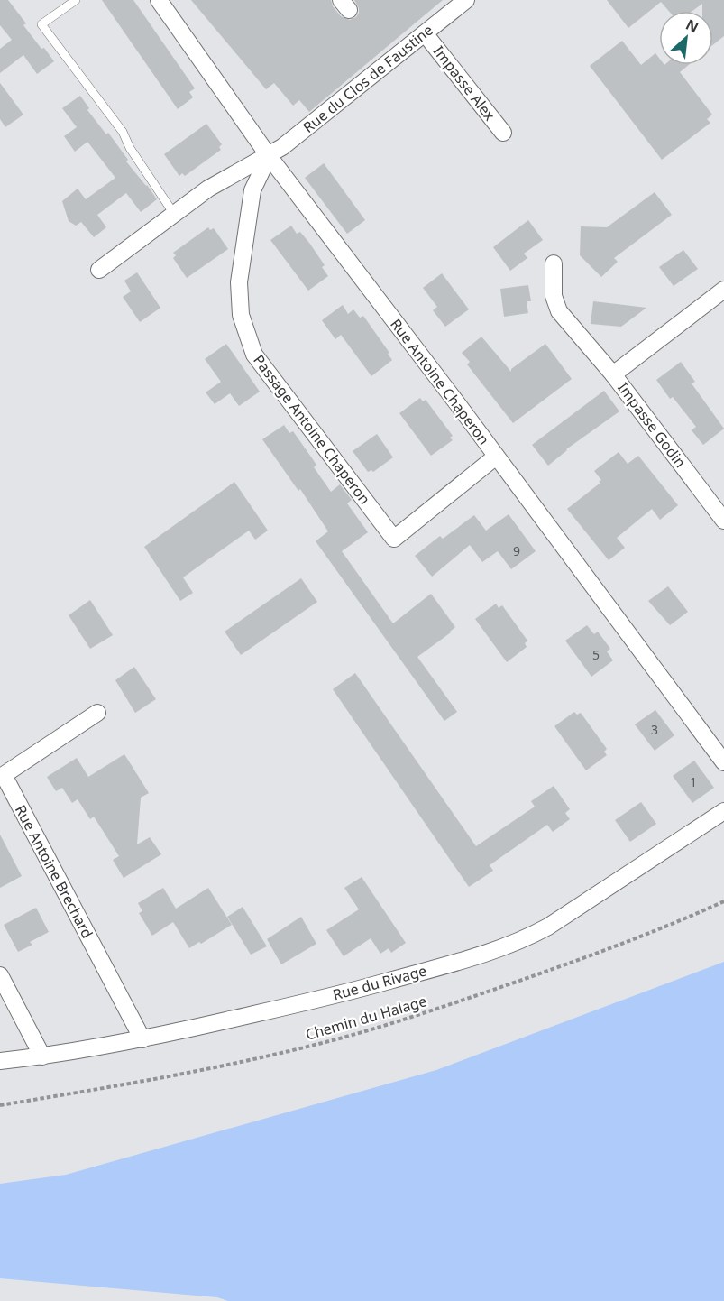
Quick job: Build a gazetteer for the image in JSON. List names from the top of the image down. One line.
{"streets":{"street":["Rue du Clos de Faustine","Impasse Alex","Rue Antoine Chaperon","Impasse Godin","Passage Antoine Chaperon","Rue Antoine Brechard","Rue du Rivage"],"path":["Chemin du Halage"]},"crossings":[["Rue du Clos de Faustine","Impasse Alex"],["Rue du Clos de Faustine","Rue Antoine Chaperon"],["Rue du Clos de Faustine","Passage Antoine Chaperon"],["Rue Antoine Chaperon","Passage Antoine Chaperon"],["Rue Antoine Brechard","Rue du Rivage"]],"house_numbers":["9","5","3","1"],"north":"top right"}
